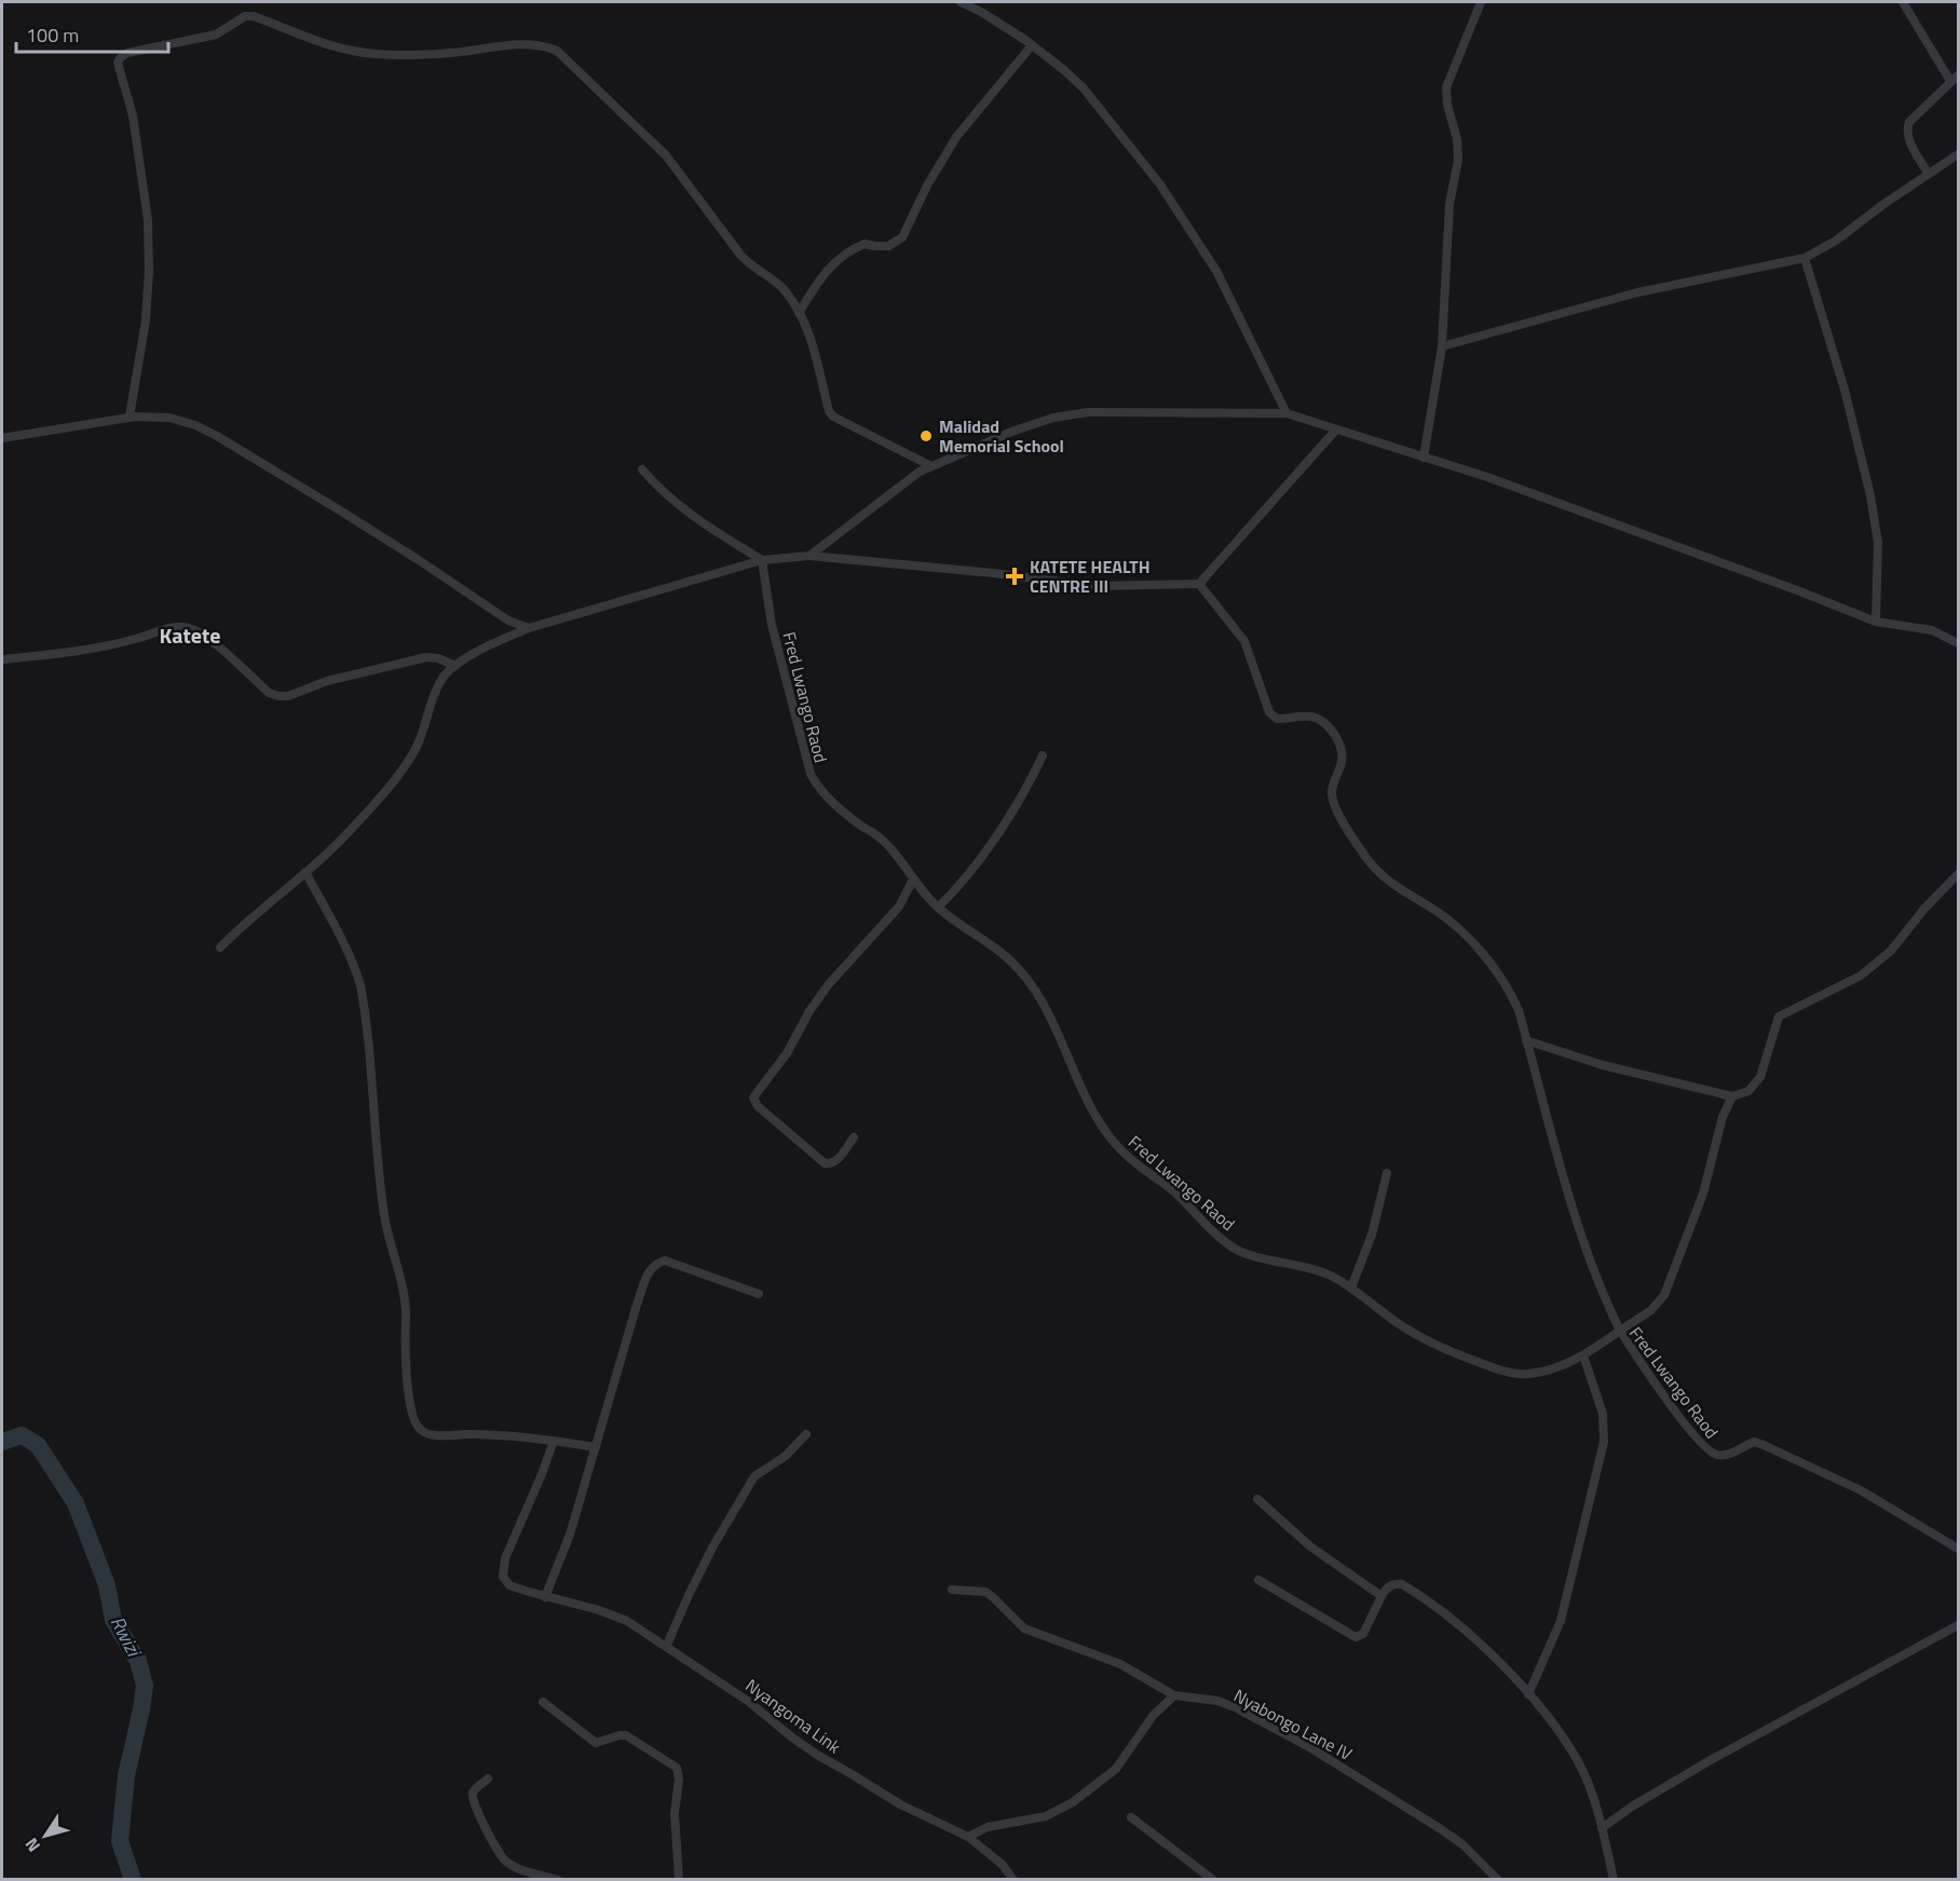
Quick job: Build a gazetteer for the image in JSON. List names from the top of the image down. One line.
{"streets":{"street":["Fred Lwango Raod","Nyangoma Link","Nyabongo Lane IV"]},"districts":["Katete"],"water":["Rwizi"],"places":{"other":["Malidad Memorial School"],"health":["KATETE HEALTH CENTRE III"]},"scale_bar":"100 m","north":"bottom left"}
